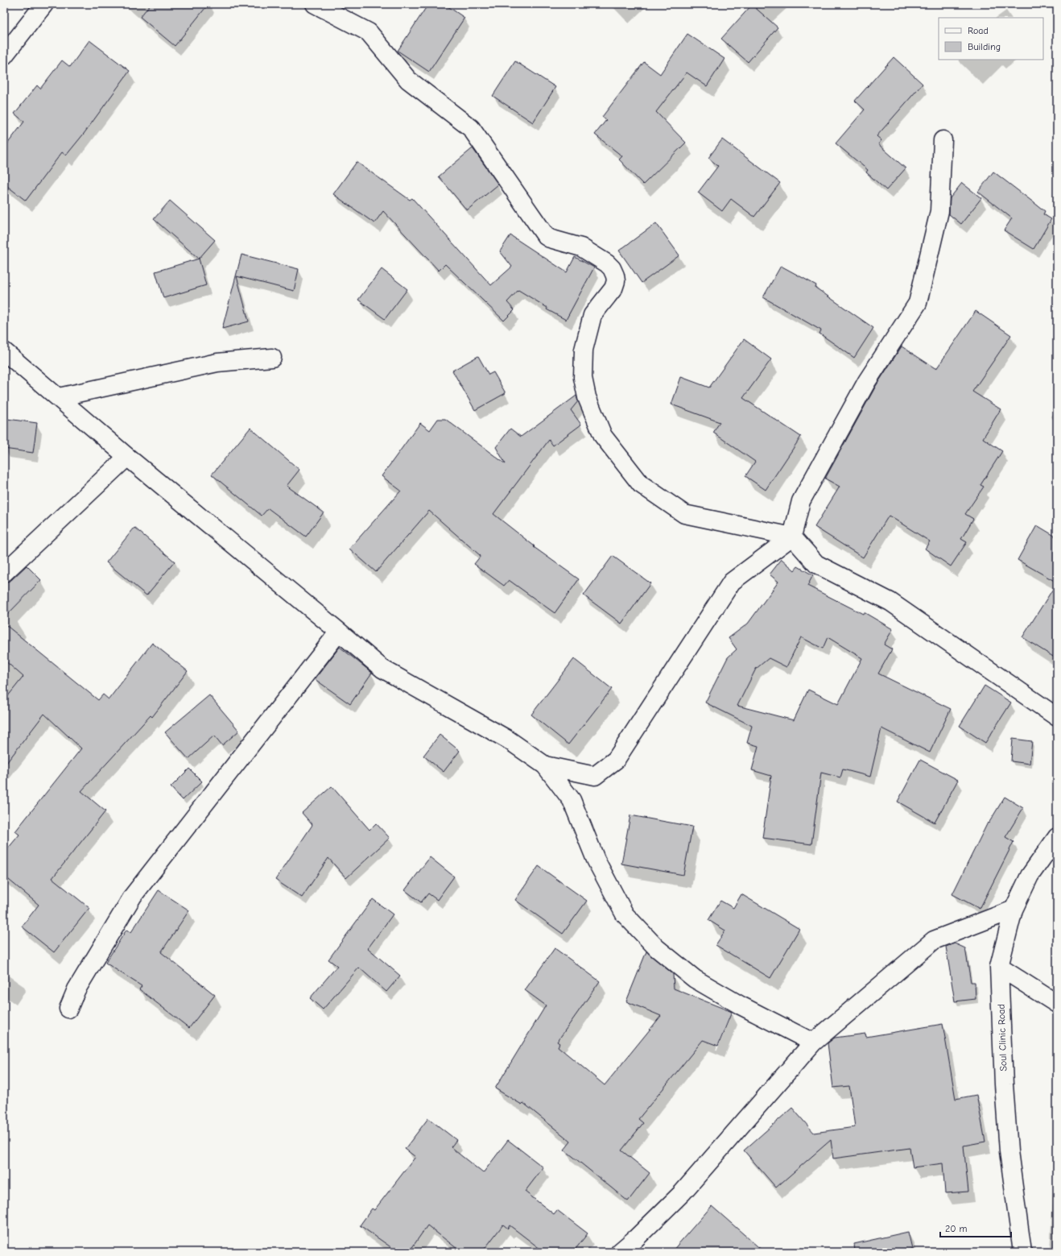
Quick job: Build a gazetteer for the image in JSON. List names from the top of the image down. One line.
{"streets":{"street":["Soul Clinic Road"]},"legend":["Road","Building"],"scale_bar":"20 m"}
